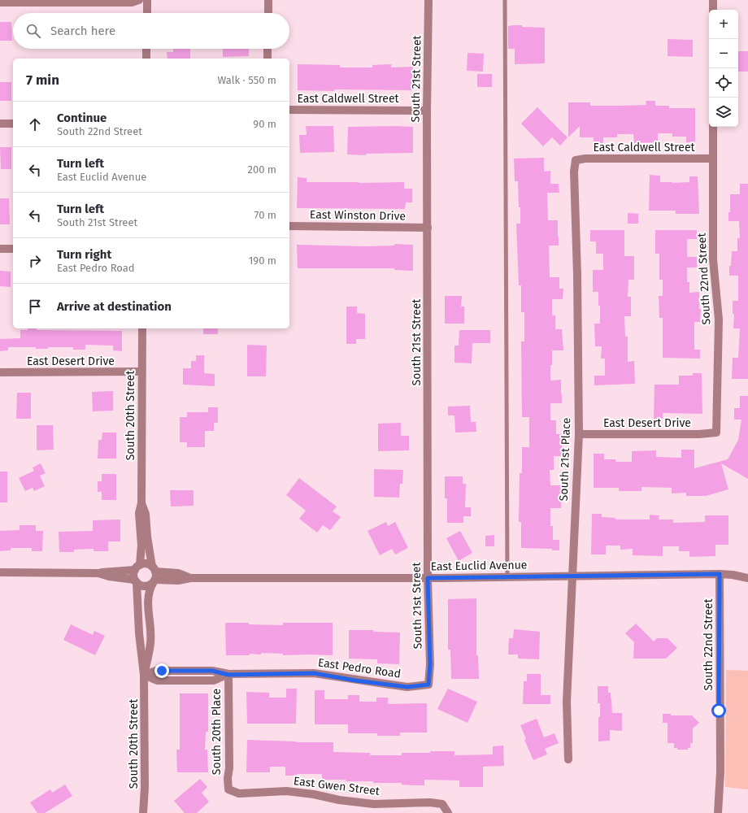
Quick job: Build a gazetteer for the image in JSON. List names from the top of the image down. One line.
{"streets":{"street":["South 21st Street","East Caldwell Street","East Winston Drive","South 22nd Street","East Desert Drive","South 20th Street","South 21st Place","East Euclid Avenue","East Pedro Road","South 20th Place","East Gwen Street"]},"crossings":[["South 21st Street","East Caldwell Street"],["South 21st Street","East Winston Drive"],["South 21st Street","East Euclid Avenue"],["South 21st Street","East Pedro Road"],["East Caldwell Street","South 22nd Street"],["East Caldwell Street","South 21st Place"],["South 22nd Street","East Desert Drive"],["South 22nd Street","East Euclid Avenue"],["East Desert Drive","South 20th Street"],["East Desert Drive","South 21st Place"],["South 20th Street","East Euclid Avenue"],["South 20th Street","East Pedro Road"],["South 21st Place","East Euclid Avenue"],["East Pedro Road","South 20th Place"],["South 20th Place","East Gwen Street"]],"page":{"map_buttons":["+","−"],"search":"Search here","heading":["7 min","Walk · 550 m"],"list":[["Continue","South 22nd Street","90 m"],["Turn left","East Euclid Avenue","200 m"],["Turn left","South 21st Street","70 m"],["Turn right","East Pedro Road","190 m"],"Arrive at destination"]}}
